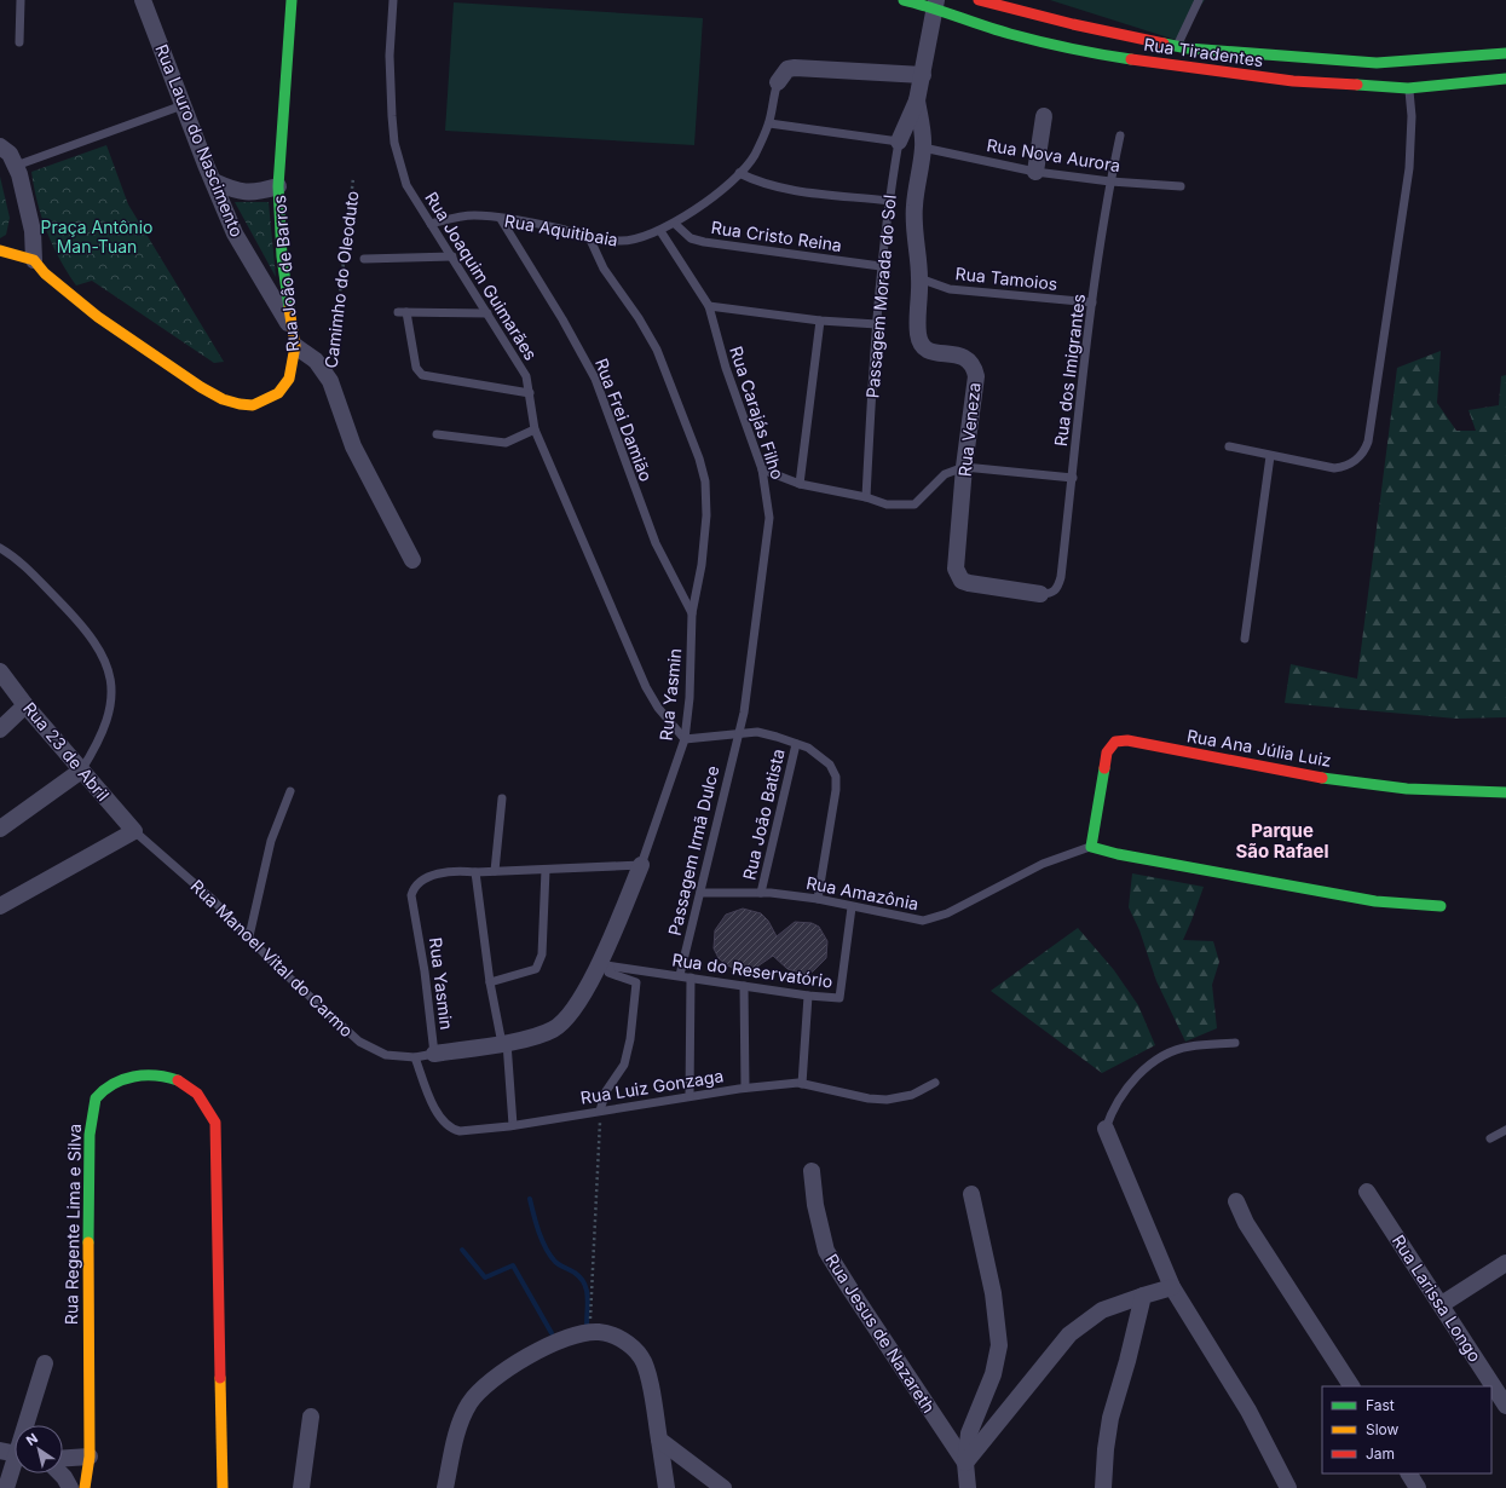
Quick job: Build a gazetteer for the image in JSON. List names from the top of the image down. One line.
{"streets":{"street":["Rua Tiradentes","Rua Lauro do Nascimento","Rua Aquitibaia","Rua Joâo de Barros","Camimho do Oleoduto","Passagem Morada do Sol","Rua Veneza","Rua Ana Júlia Luiz","Rua 23 de Abril","Rua Manoel Vital do Carmo","Rua Regente Lima e Silva","Rua Larissa Longo","Rua Jesus de Nazareth"],"lane":["Rua Nova Aurora","Rua Cristo Reina","Rua Joaquim Guimarães","Rua Tamoios","Rua dos Imigrantes","Rua Carajás Filho","Rua Frei Damião","Rua Yasmin","Rua João Batista","Passagem Irmã Dulce","Rua Amazônia","Rua do Reservatório","Rua Luiz Gonzaga"]},"crossings":[["Rua Tiradentes","Passagem Morada do Sol"],["Rua Lauro do Nascimento","Rua Joâo de Barros"],["Rua Lauro do Nascimento","Camimho do Oleoduto"],["Rua Nova Aurora","Passagem Morada do Sol"],["Rua Nova Aurora","Rua dos Imigrantes"],["Rua Aquitibaia","Rua Cristo Reina"],["Rua Aquitibaia","Rua Joaquim Guimarães"],["Rua Aquitibaia","Passagem Morada do Sol"],["Rua Aquitibaia","Rua Carajás Filho"],["Rua Aquitibaia","Rua Frei Damião"],["Rua Aquitibaia","Rua Yasmin"],["Rua Cristo Reina","Passagem Morada do Sol"],["Rua Joâo de Barros","Camimho do Oleoduto"],["Rua Joaquim Guimarães","Rua Yasmin"],["Rua Tamoios","Passagem Morada do Sol"],["Rua Tamoios","Rua dos Imigrantes"],["Rua Tamoios","Rua Veneza"],["Passagem Morada do Sol","Rua Veneza"],["Rua dos Imigrantes","Rua Veneza"],["Rua Carajás Filho","Passagem Irmã Dulce"],["Rua Frei Damião","Rua Yasmin"],["Rua Yasmin","Rua Manoel Vital do Carmo"],["Rua Ana Júlia Luiz","Rua Amazônia"],["Rua 23 de Abril","Rua Manoel Vital do Carmo"],["Rua João Batista","Rua Amazônia"],["Passagem Irmã Dulce","Rua Amazônia"],["Passagem Irmã Dulce","Rua do Reservatório"],["Rua Amazônia","Rua do Reservatório"],["Rua Manoel Vital do Carmo","Rua do Reservatório"],["Rua Manoel Vital do Carmo","Rua Luiz Gonzaga"]],"districts":["Parque São Rafael"],"parks":["Praça Antônio Man-Tuan"],"legend":["Fast","Slow","Jam"],"north":"top left"}
